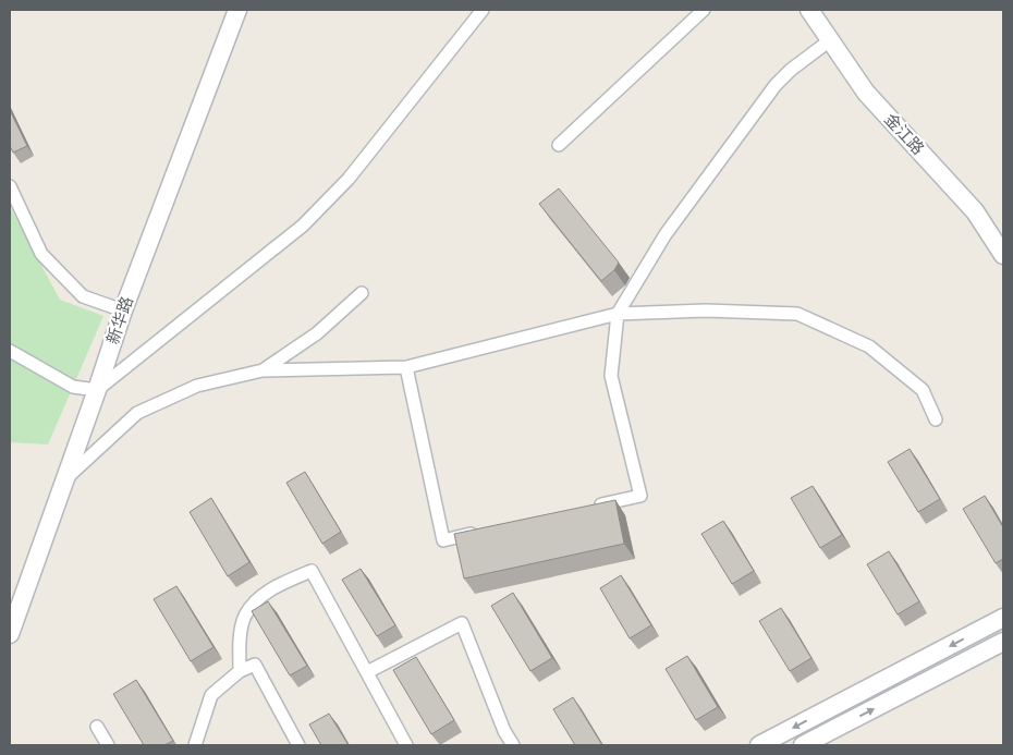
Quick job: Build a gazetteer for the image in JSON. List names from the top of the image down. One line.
{"streets":{"street":["金江路","新华路"]}}
